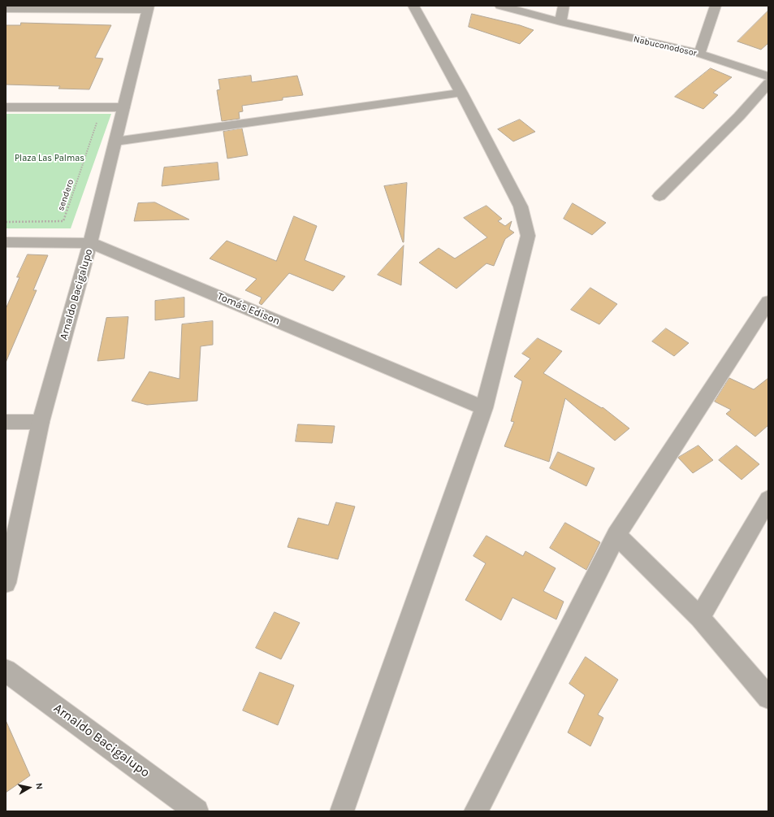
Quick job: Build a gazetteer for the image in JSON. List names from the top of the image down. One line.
{"streets":{"street":["Nabuconodosor","Arnaldo Bacigalupo","Tomás Edison"],"path":["sendero"]},"crossings":[["Arnaldo Bacigalupo","Tomás Edison"]],"parks":["Plaza Las Palmas"],"north":"right"}
